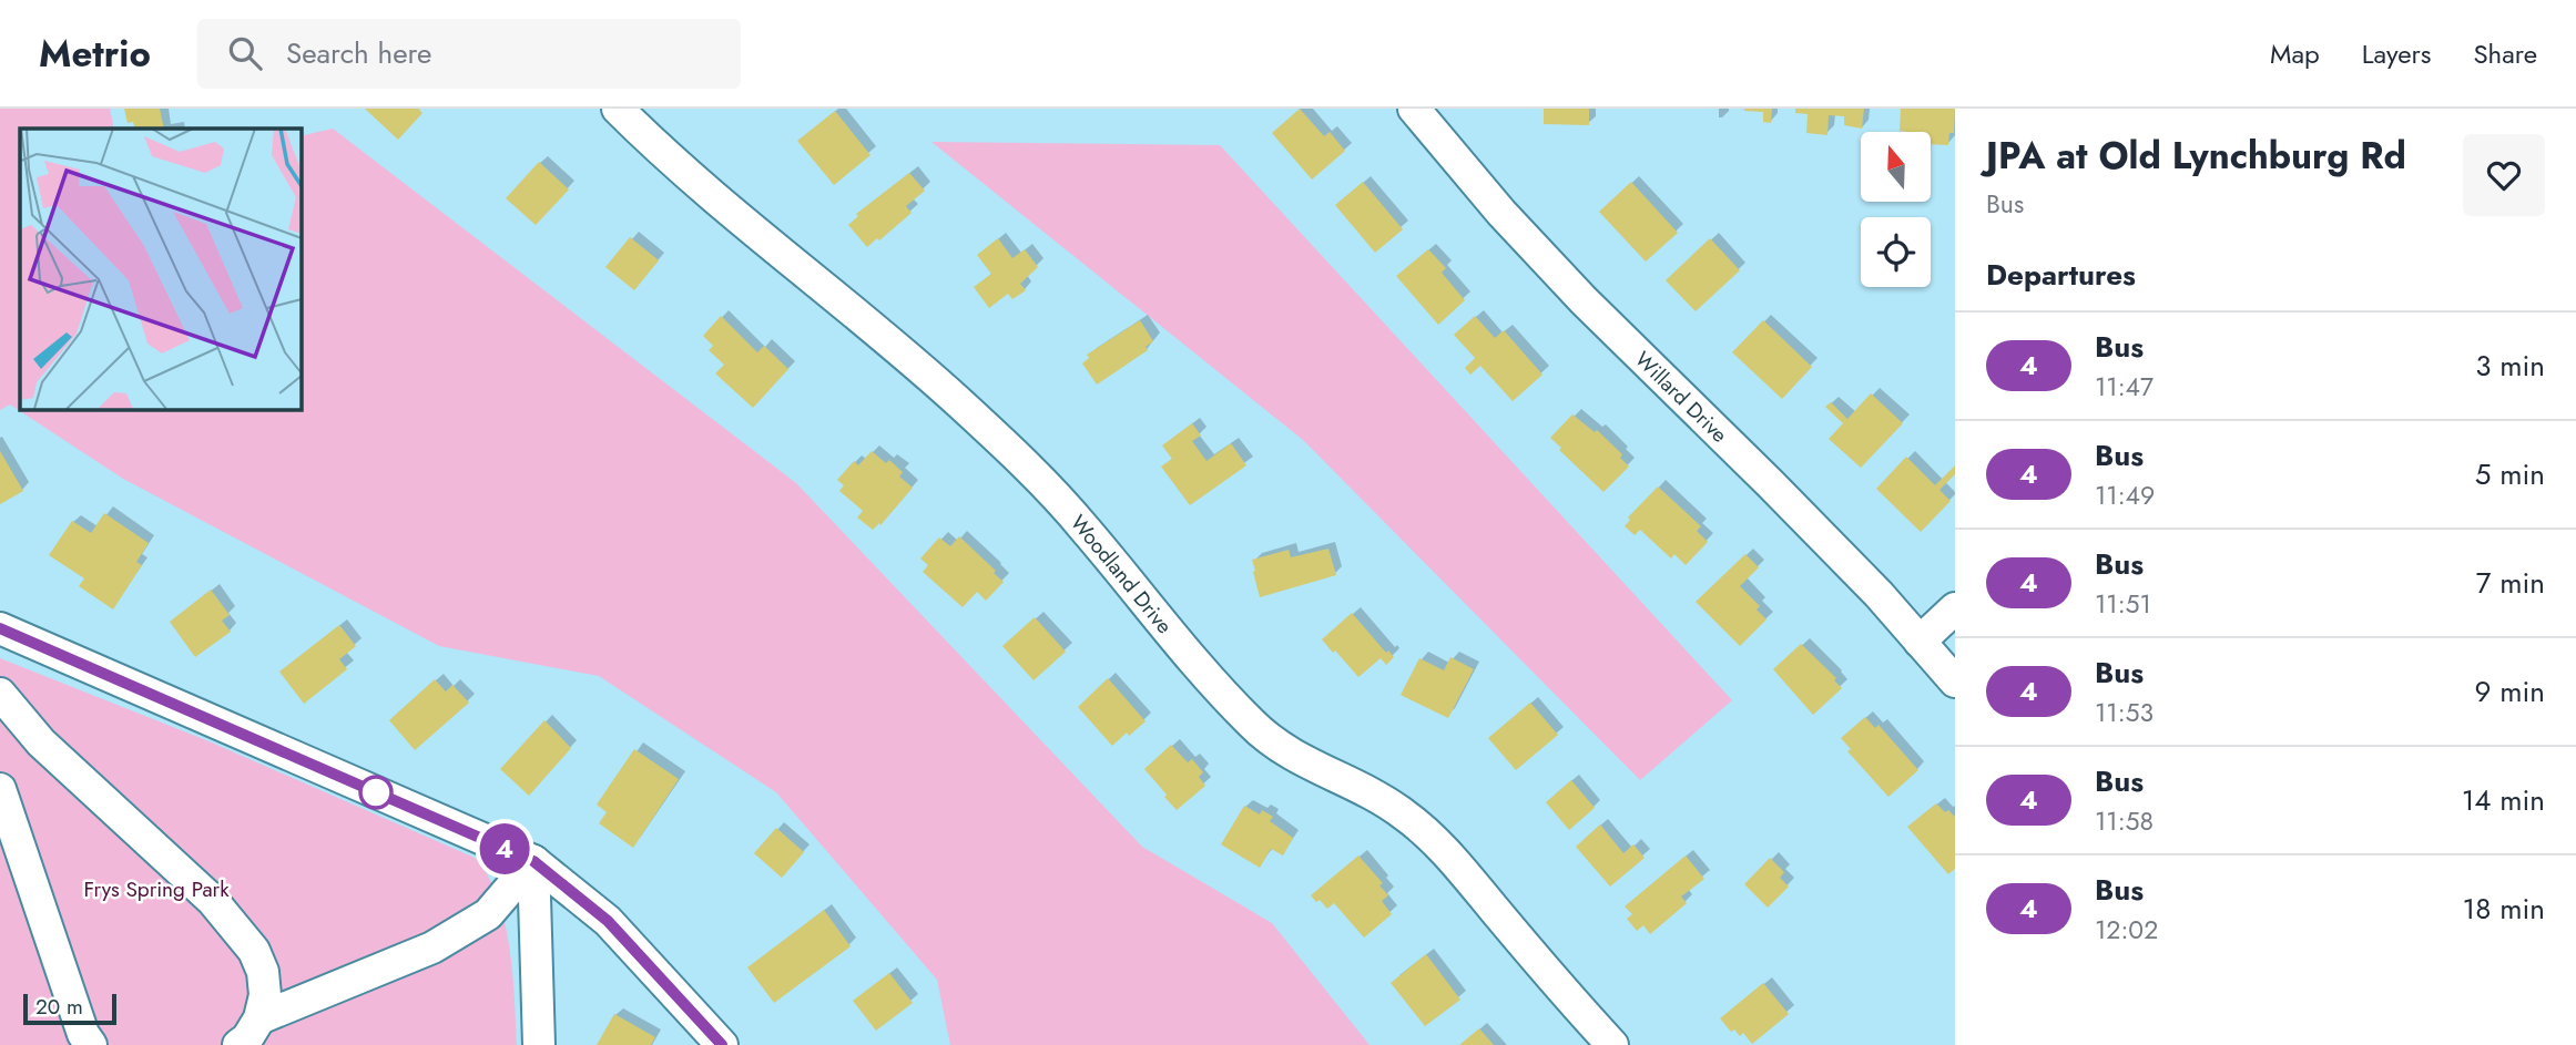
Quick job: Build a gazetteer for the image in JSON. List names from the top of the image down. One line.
{"streets":{"street":["Willard Drive","Woodland Drive"]},"parks":["Frys Spring Park"],"lines":["bus line 4"],"scale_bar":"20 m","north":"top","page":{"header":"Metrio","search":"Search here","nav":["Map","Layers","Share"],"on_map":"4","heading":[["JPA at Old Lynchburg Rd","Bus"],"Departures"],"list":[{"mark":"4","name":"Bus","note":"11:47","value":"3 min"},{"mark":"4","name":"Bus","note":"11:49","value":"5 min"},{"mark":"4","name":"Bus","note":"11:51","value":"7 min"},{"mark":"4","name":"Bus","note":"11:53","value":"9 min"},{"mark":"4","name":"Bus","note":"11:58","value":"14 min"},{"mark":"4","name":"Bus","note":"12:02","value":"18 min"}],"scale":"20 m"}}
